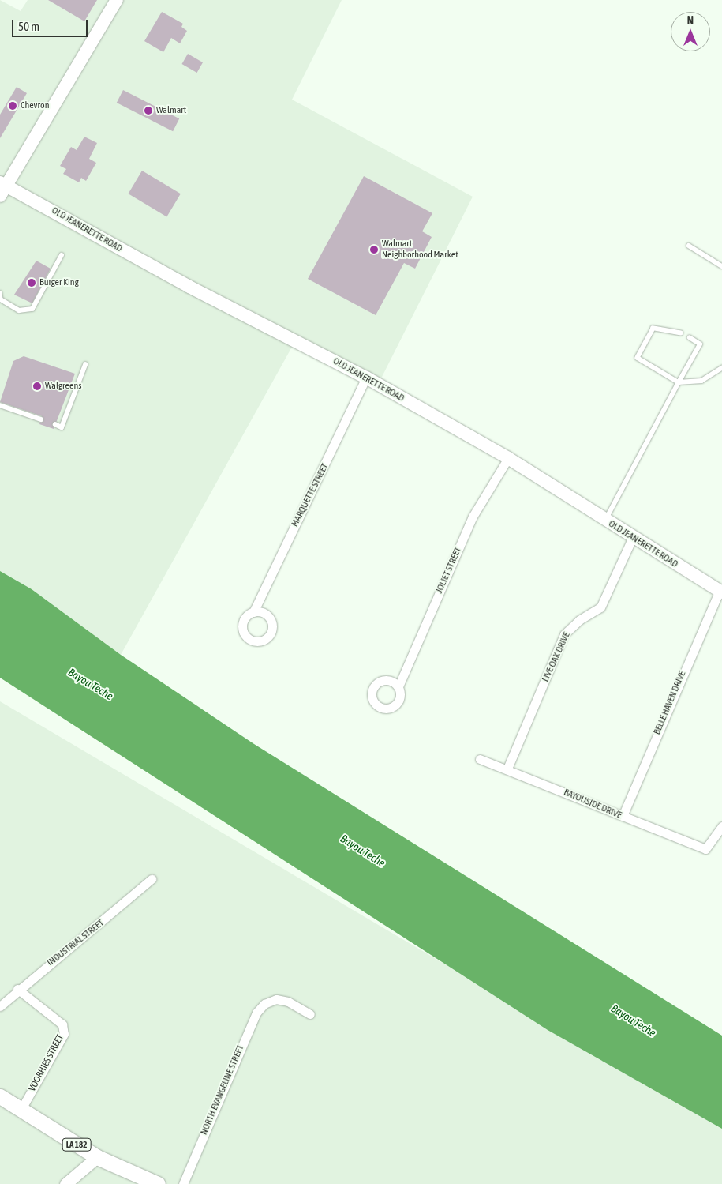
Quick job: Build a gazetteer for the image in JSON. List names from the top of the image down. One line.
{"streets":{"main road":["OLD JEANERETTE ROAD","LA 182"],"street":["MARQUETTE STREET","JOLIET STREET","LIVE OAK DRIVE","BELLE HAVEN DRIVE","BAYOUSIDE DRIVE","INDUSTRIAL STREET","VOORHIES STREET","NORTH EVANGELINE STREET"]},"crossings":[["OLD JEANERETTE ROAD","MARQUETTE STREET"],["OLD JEANERETTE ROAD","JOLIET STREET"],["OLD JEANERETTE ROAD","LIVE OAK DRIVE"],["OLD JEANERETTE ROAD","BELLE HAVEN DRIVE"],["LIVE OAK DRIVE","BAYOUSIDE DRIVE"],["BELLE HAVEN DRIVE","BAYOUSIDE DRIVE"],["INDUSTRIAL STREET","VOORHIES STREET"],["VOORHIES STREET","LA 182"]],"water":["Bayou Teche"],"places":["Chevron","Walmart","Walmart Neighborhood Market","Burger King","Walgreens"],"scale_bar":"50 m","north":"top"}
